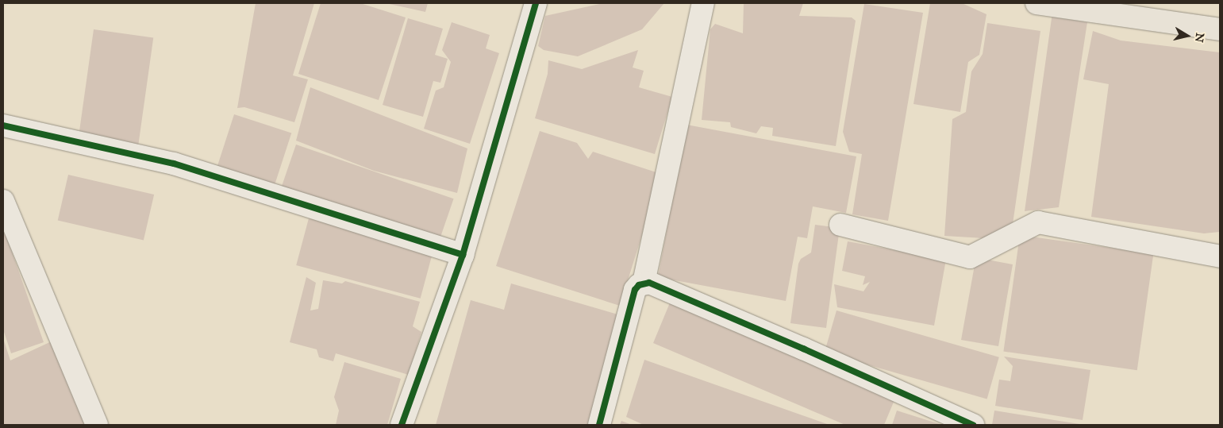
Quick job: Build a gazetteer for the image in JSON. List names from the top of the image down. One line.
{"north":"right"}
